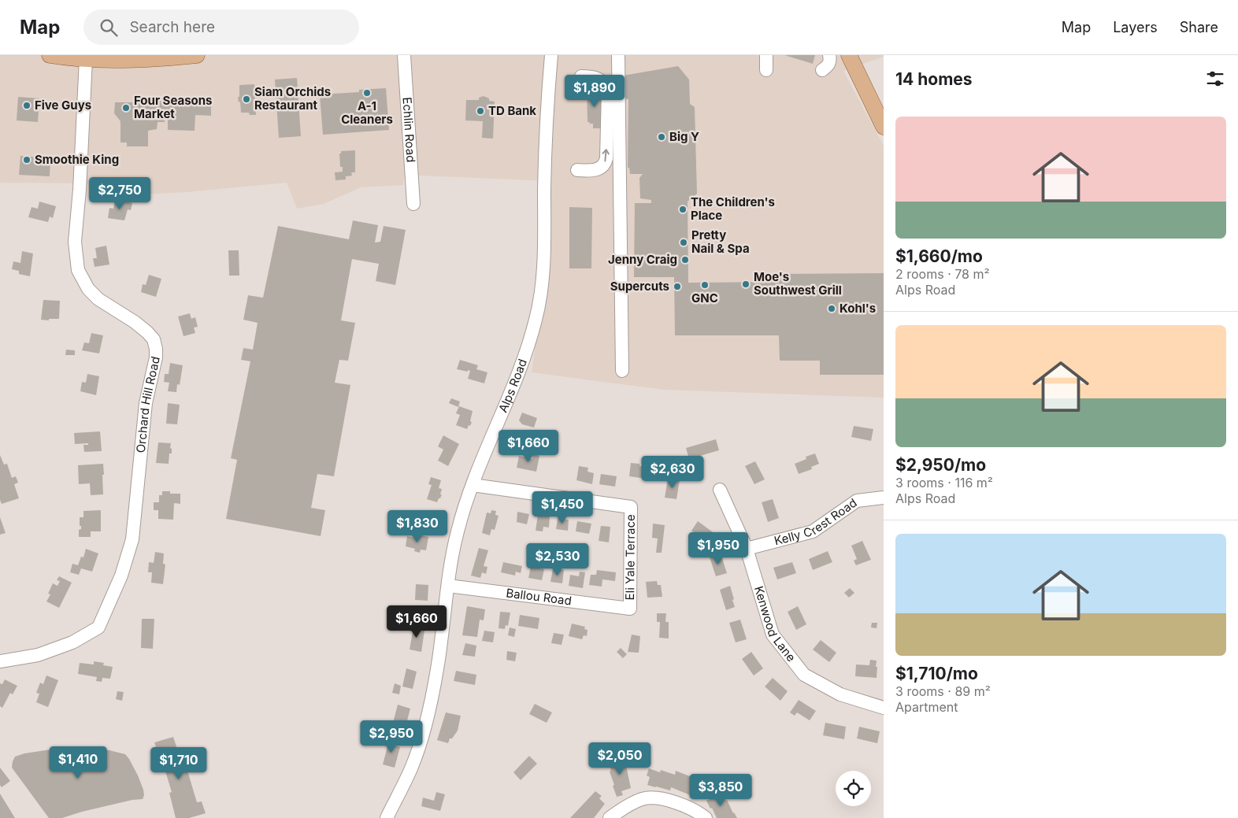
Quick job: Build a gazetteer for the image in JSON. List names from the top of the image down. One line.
{"streets":{"street":["Echlin Road","Alps Road","Orchard Hill Road","Kelly Crest Road","Eli Yale Terrace","Ballou Road","Kenwood Lane"]},"crossings":[["Alps Road","Eli Yale Terrace"],["Alps Road","Ballou Road"],["Kelly Crest Road","Kenwood Lane"],["Eli Yale Terrace","Ballou Road"]],"places":["A-1 Cleaners","Siam Orchids Restaurant","Five Guys","Four Seasons Market","TD Bank","Big Y","Smoothie King","The Children's Place","Pretty Nail & Spa","Jenny Craig","Moe's Southwest Grill","GNC","Supercuts","Kohl's"],"page":{"header":"Map","search":"Search here","nav":["Map","Layers","Share"],"heading":"14 homes","price":["$1,890","$2,750","$1,660","$2,630","$1,450","$1,830","$1,950","$2,530","$1,660","$2,950","$2,050","$1,410","$1,710","$3,850"],"list":[{"name":"$1,660/mo","note":"2 rooms · 78 m² · Alps Road"},{"name":"$2,950/mo","note":"3 rooms · 116 m² · Alps Road"},{"name":"$1,710/mo","note":"3 rooms · 89 m² · Apartment"}]}}
